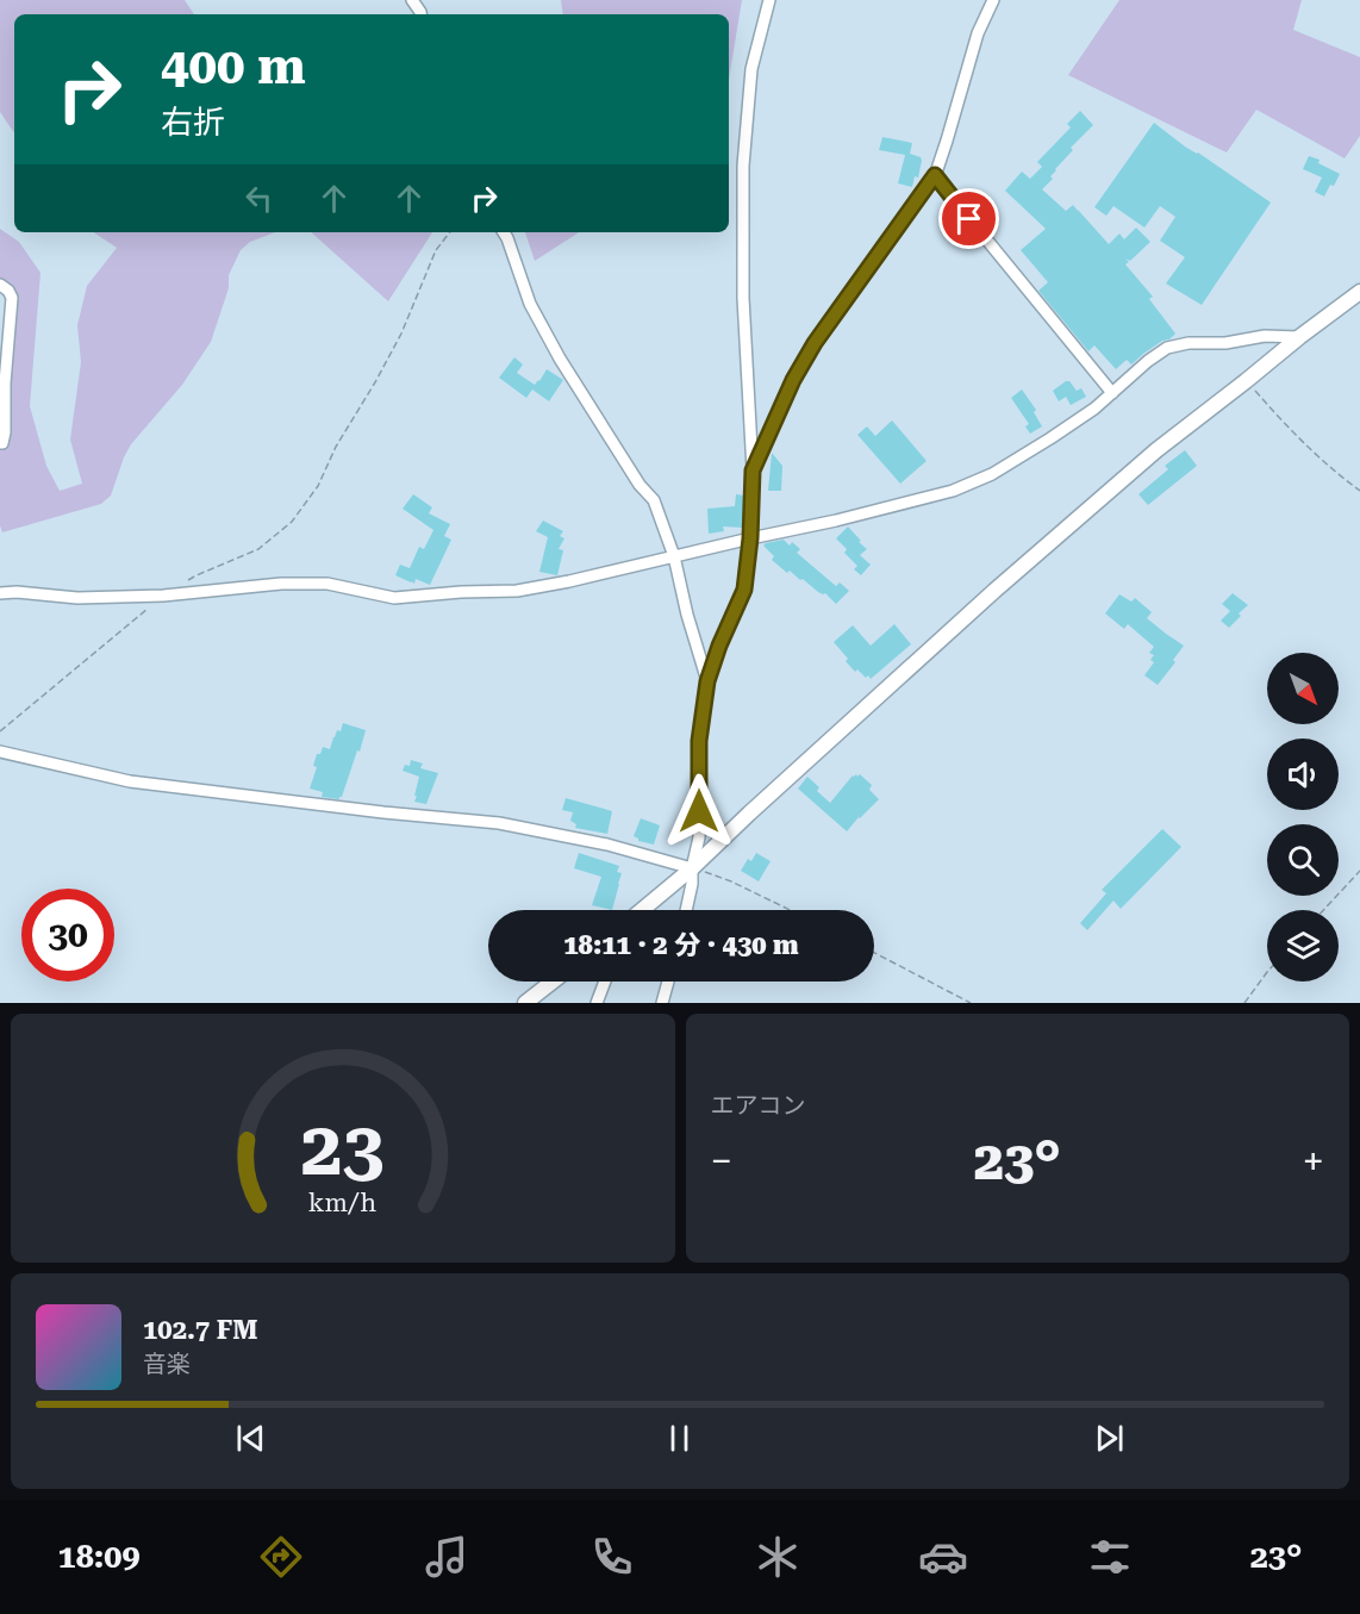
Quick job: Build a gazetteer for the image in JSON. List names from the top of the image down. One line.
{"north":"bottom right","page":{"turn":["400 m","右折"],"limit":"30","trip":"18:11 · 2 分 · 430 m","tile":"エアコン","heat":["−","23°","+"],"song":["102.7 FM","音楽"],"tabs":["18:09","23°"],"gauge":["23","km/h"]}}
